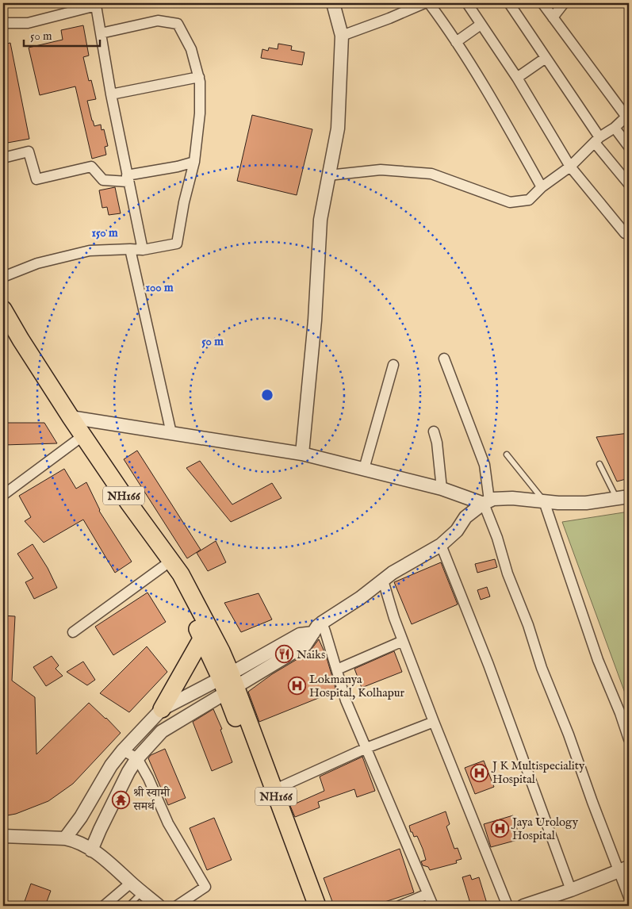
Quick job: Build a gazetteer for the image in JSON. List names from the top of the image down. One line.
{"streets":{"highway":["NH166"]},"places":{"restaurant":["Naiks"],"hospital":["Lokmanya Hospital, Kolhapur","J K Multispeciality Hospital","Jaya Urology Hospital"],"temple":["श्री स्वामी समर्थ"]},"scale_bar":"50 m","rings":["150 m","100 m","50 m"]}
